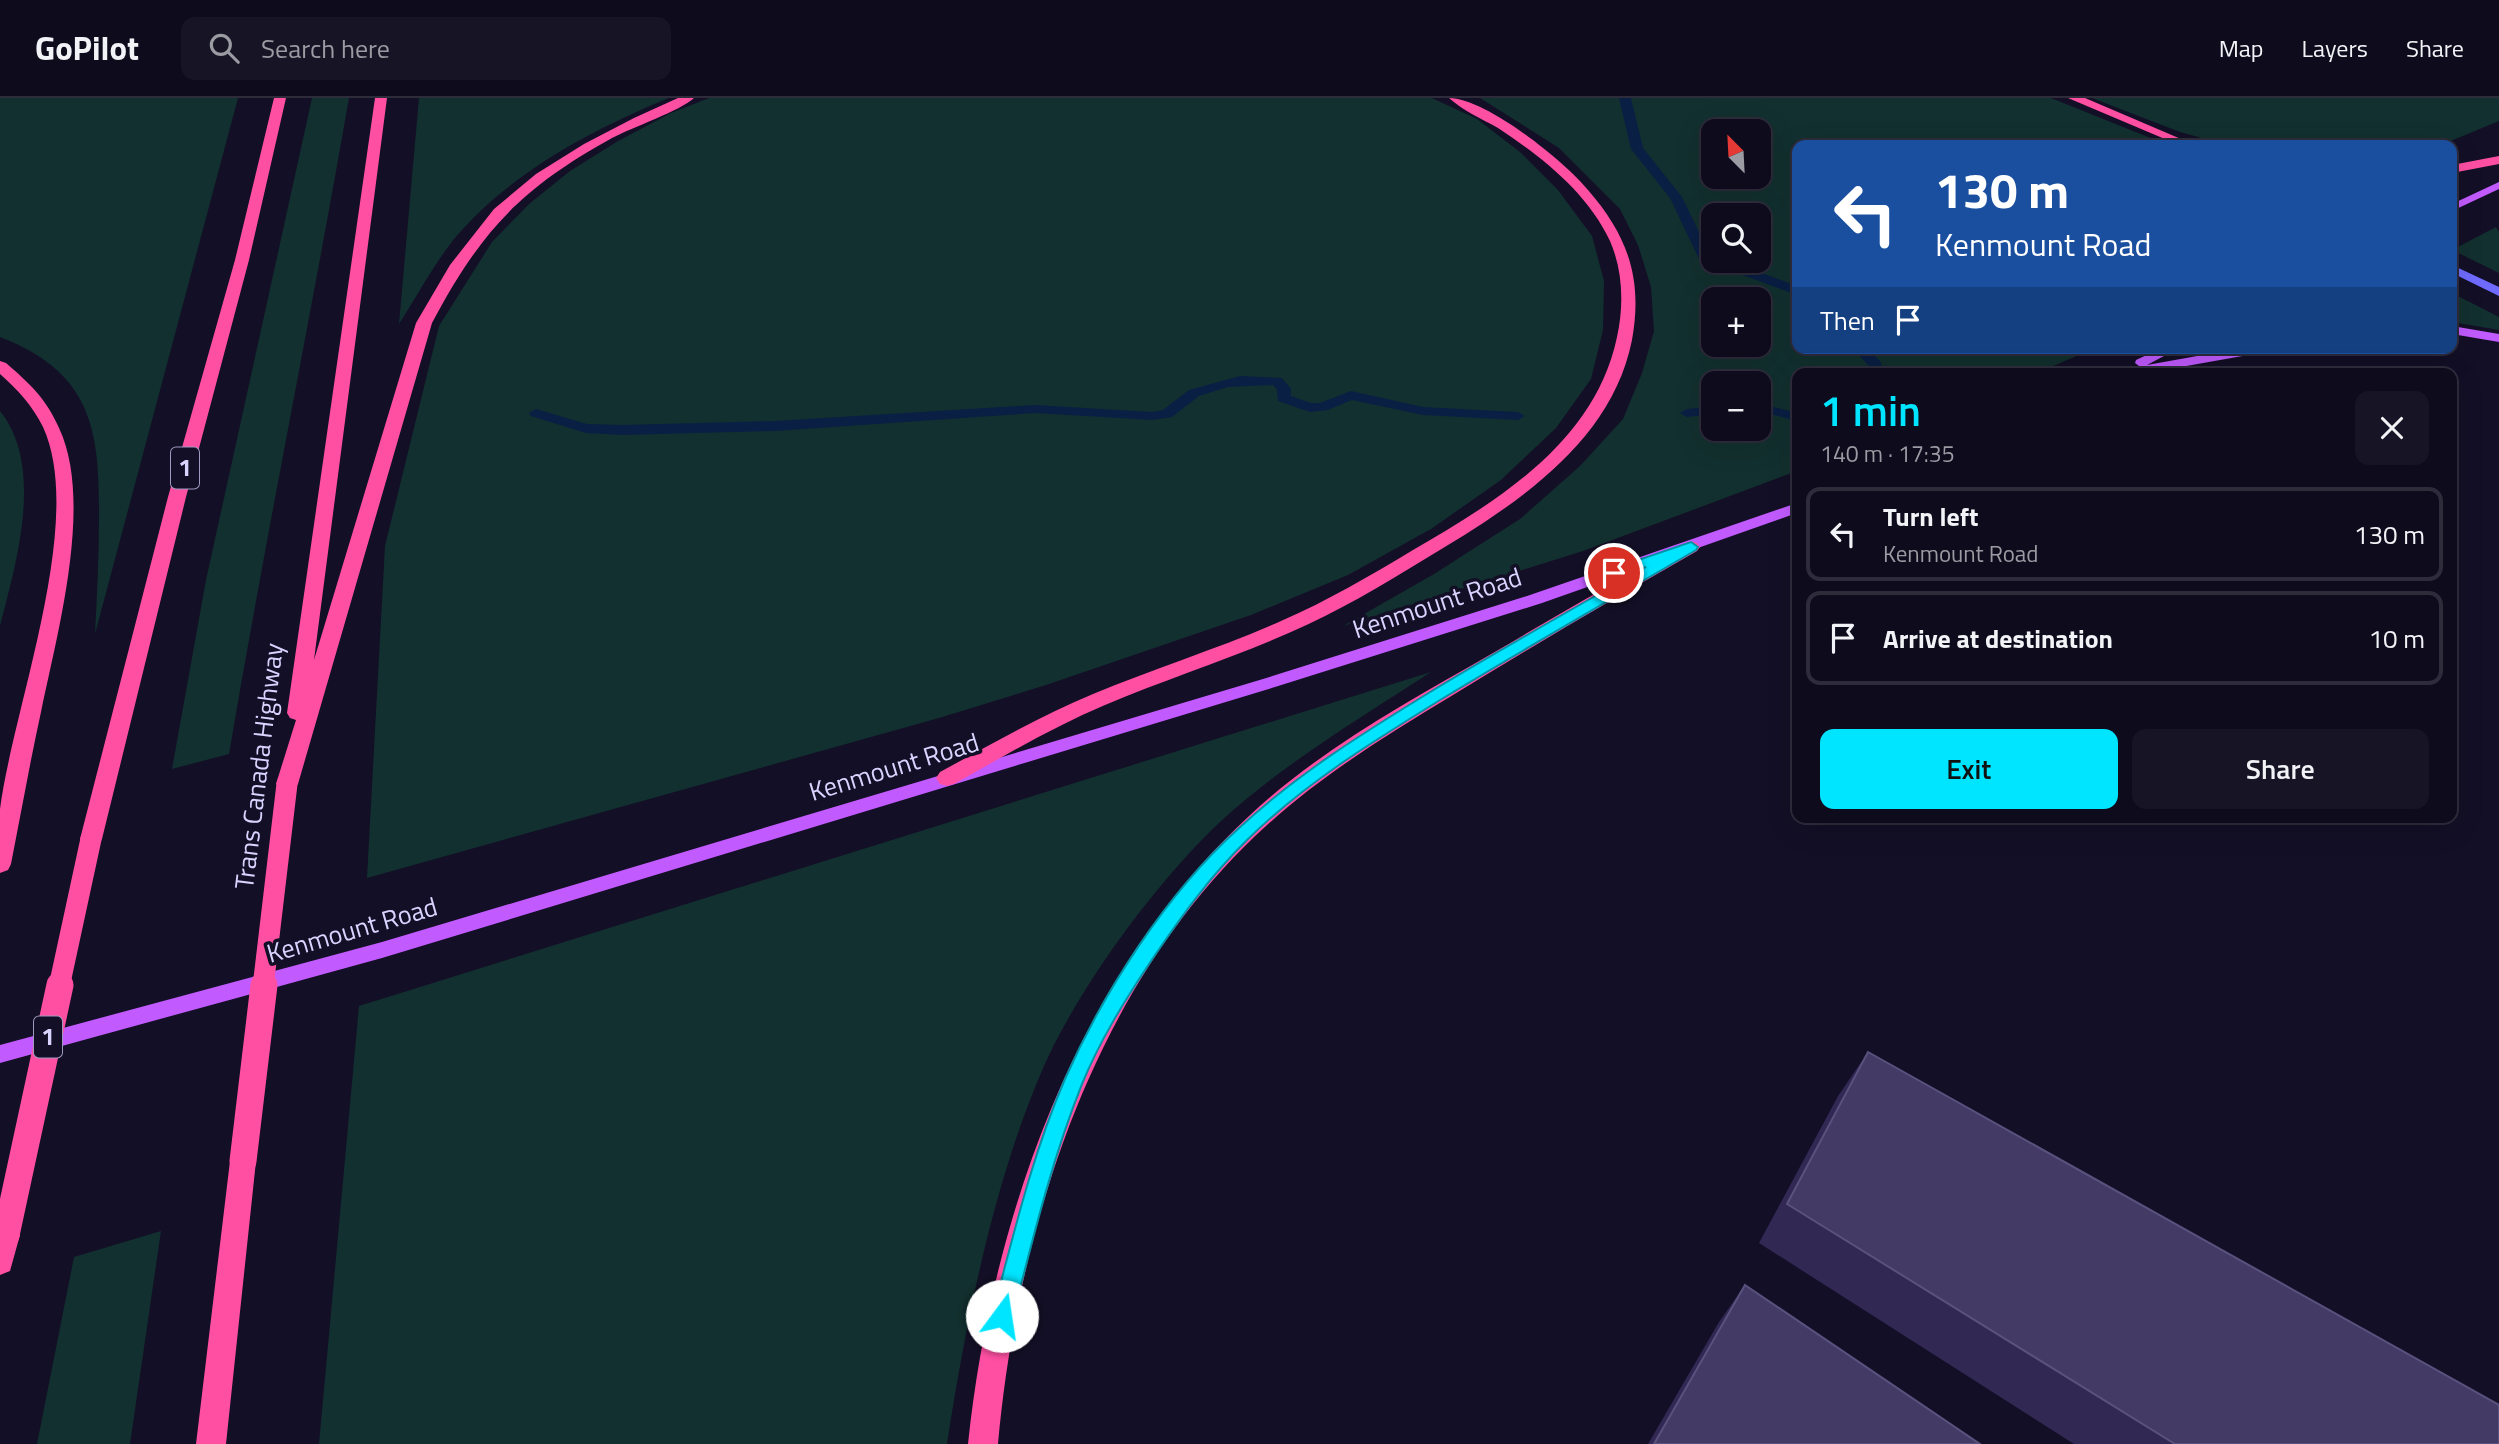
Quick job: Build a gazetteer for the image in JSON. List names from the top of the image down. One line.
{"streets":{"highway":["1","Trans Canada Highway"],"main road":["Kenmount Road"]},"north":"top left","page":{"header":"GoPilot","search":"Search here","nav":["Map","Layers","Share"],"map_buttons":["+","−"],"turn":["130 m","Kenmount Road"],"then":"Then","heading":["1 min","140 m · 17:35"],"list":[{"name":"Turn left","note":"Kenmount Road","value":"130 m"},{"name":"Arrive at destination","value":"10 m"}],"buttons":["Exit","Share"]}}
